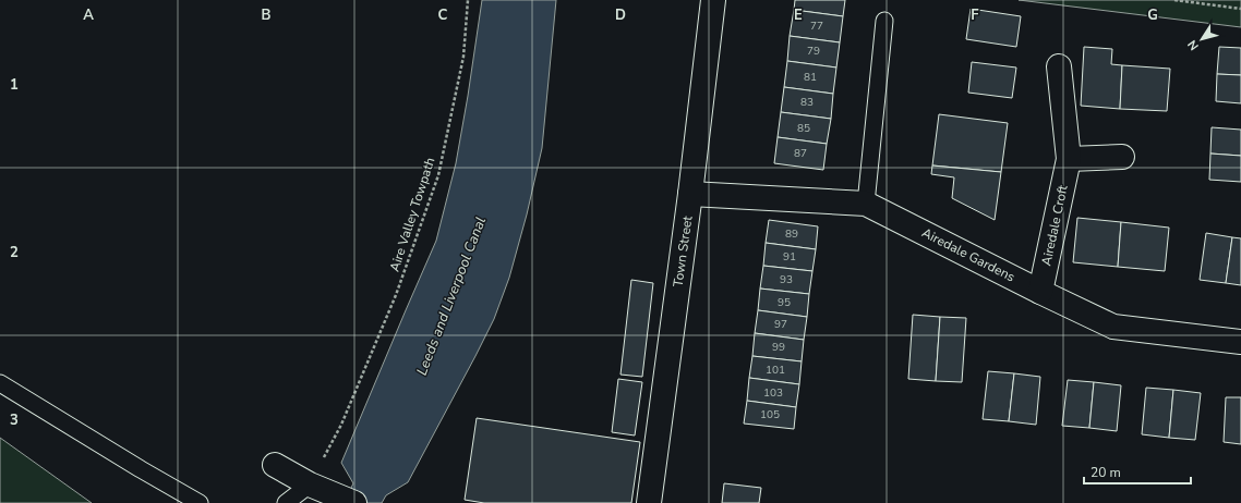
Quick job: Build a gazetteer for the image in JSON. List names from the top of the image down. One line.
{"streets":{"street":["Airedale Croft","Town Street","Airedale Gardens"],"path":["Aire Valley Towpath"]},"crossings":[["Airedale Croft","Airedale Gardens"],["Town Street","Airedale Gardens"]],"water":["Leeds and Liverpool Canal"],"house_numbers":["77","79","81","83","85","87","89","91","93","95","97","99","101","103","105"],"scale_bar":"20 m","north":"bottom left","grid":{"columns":["A","B","C","D","E","F","G"],"rows":["1","2","3"]}}
